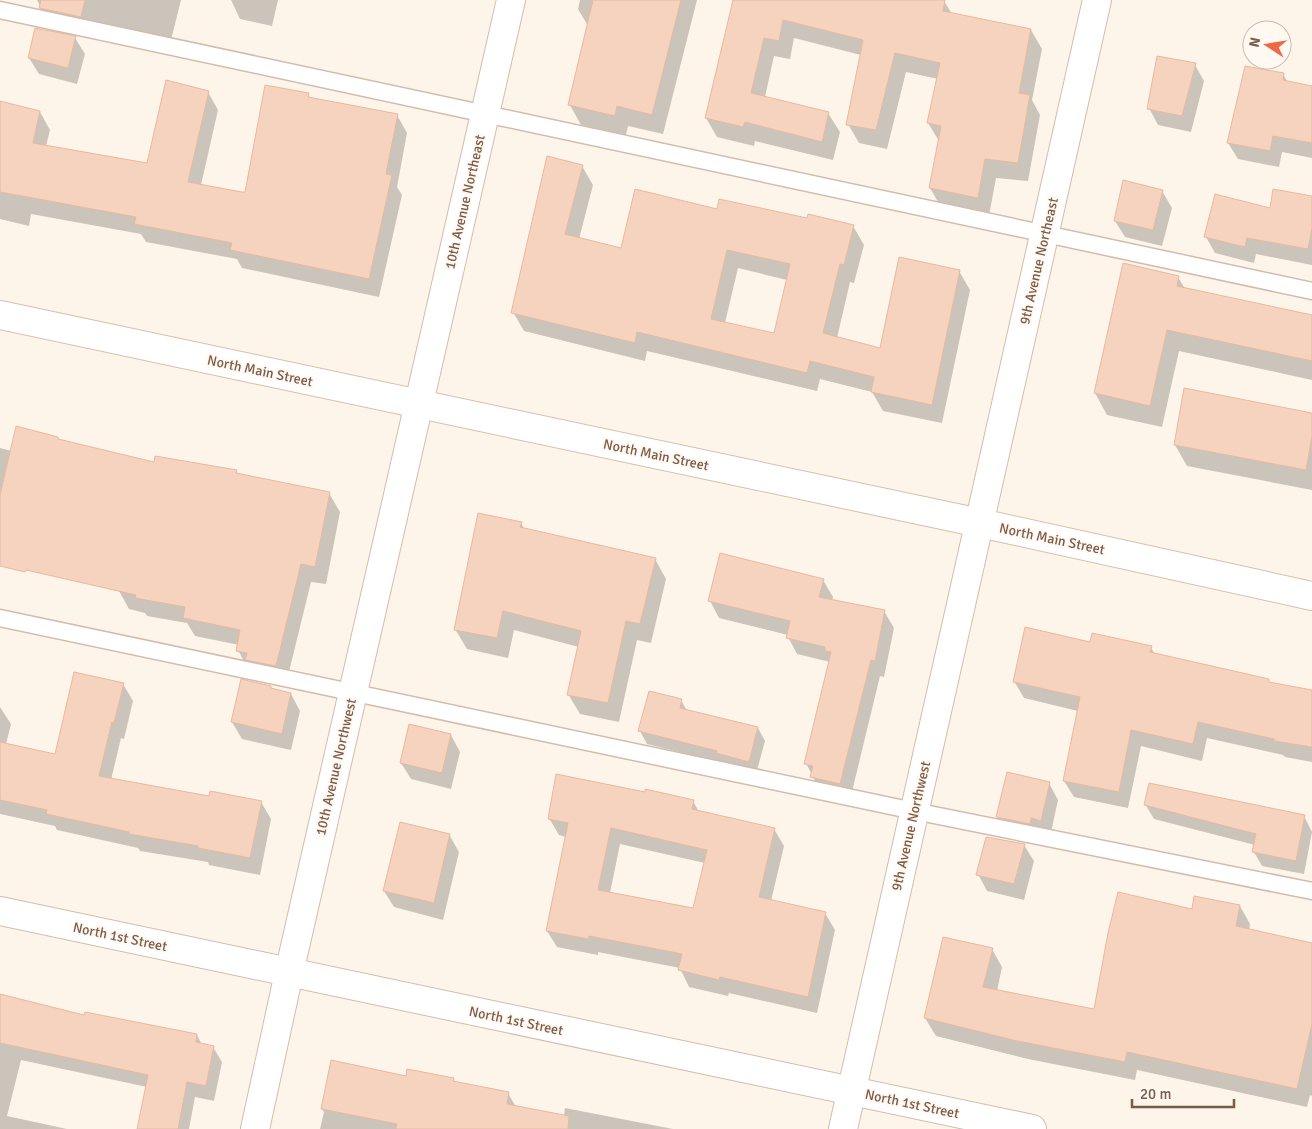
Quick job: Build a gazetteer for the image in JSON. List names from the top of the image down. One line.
{"streets":{"street":["10th Avenue Northeast","9th Avenue Northeast","North Main Street","10th Avenue Northwest","9th Avenue Northwest","North 1st Street"]},"crossings":[["10th Avenue Northeast","North Main Street"],["10th Avenue Northeast","10th Avenue Northwest"],["9th Avenue Northeast","North Main Street"],["9th Avenue Northeast","9th Avenue Northwest"],["North Main Street","10th Avenue Northwest"],["North Main Street","9th Avenue Northwest"],["10th Avenue Northwest","North 1st Street"],["9th Avenue Northwest","North 1st Street"]],"scale_bar":"20 m","north":"left"}
